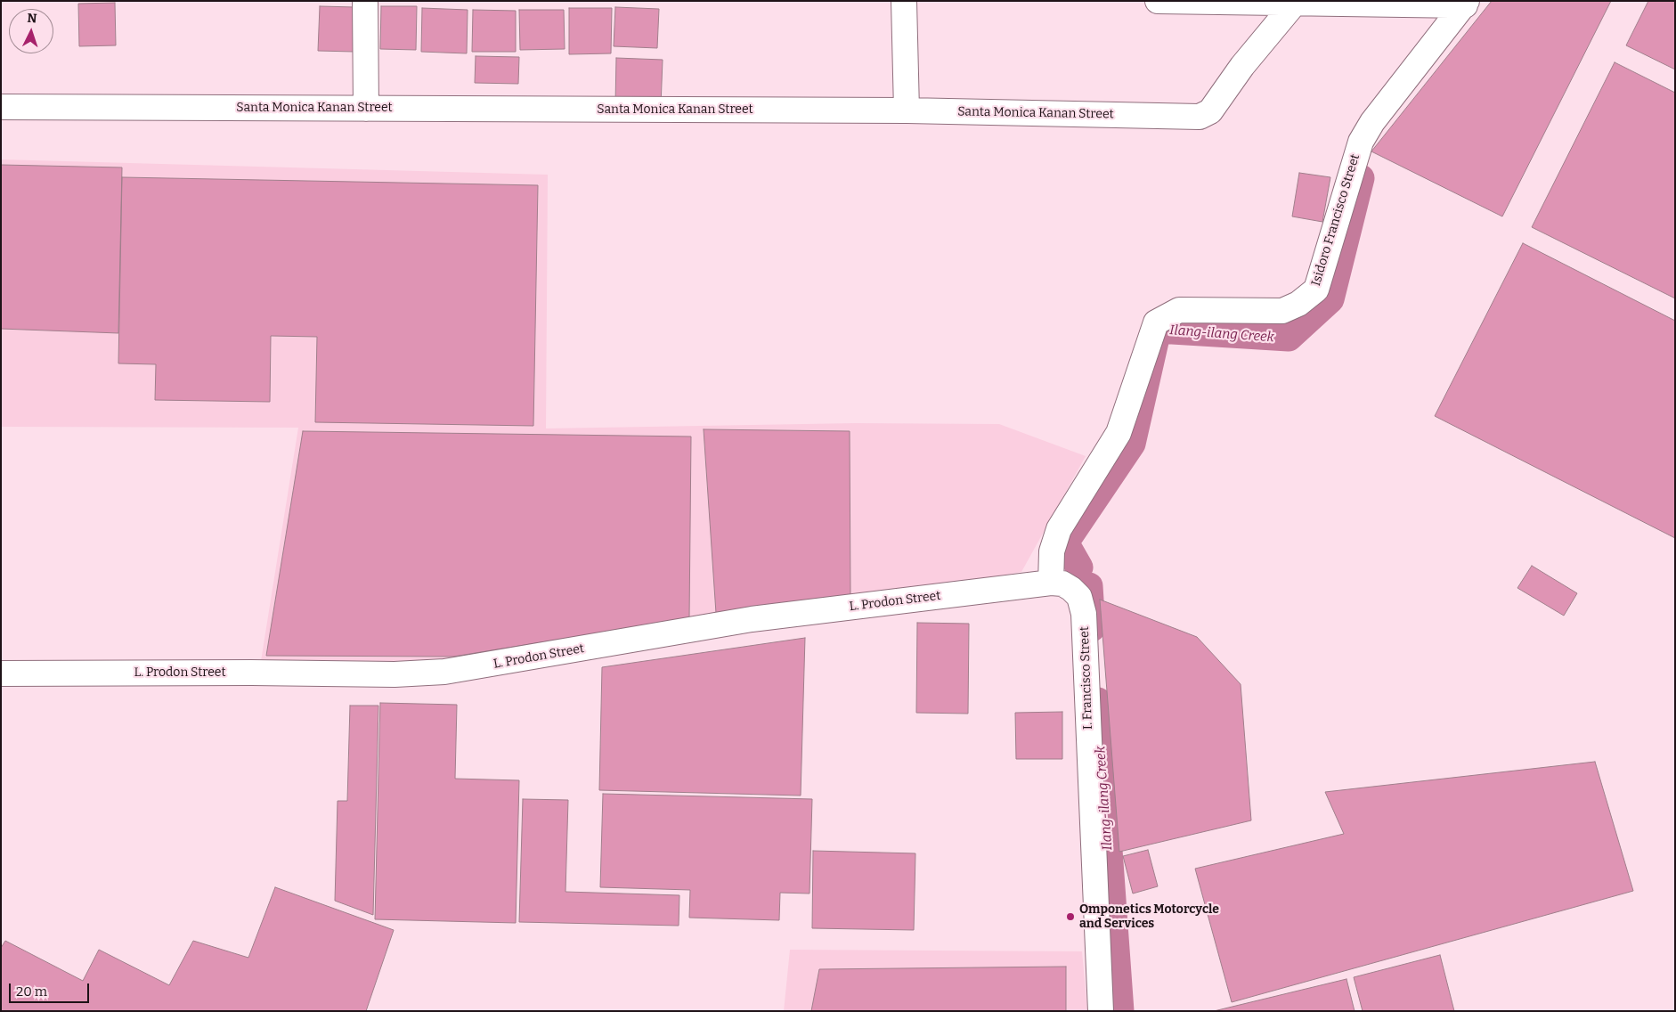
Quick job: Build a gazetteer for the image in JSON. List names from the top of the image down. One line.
{"streets":{"street":["Santa Monica Kanan Street","Isidoro Francisco Street","L. Prodon Street","I. Francisco Street"]},"crossings":[["Isidoro Francisco Street","L. Prodon Street"],["Isidoro Francisco Street","I. Francisco Street"],["L. Prodon Street","I. Francisco Street"]],"water":["Ilang-ilang Creek"],"places":["Omponetics Motorcycle and Services"],"scale_bar":"20 m","north":"top"}
